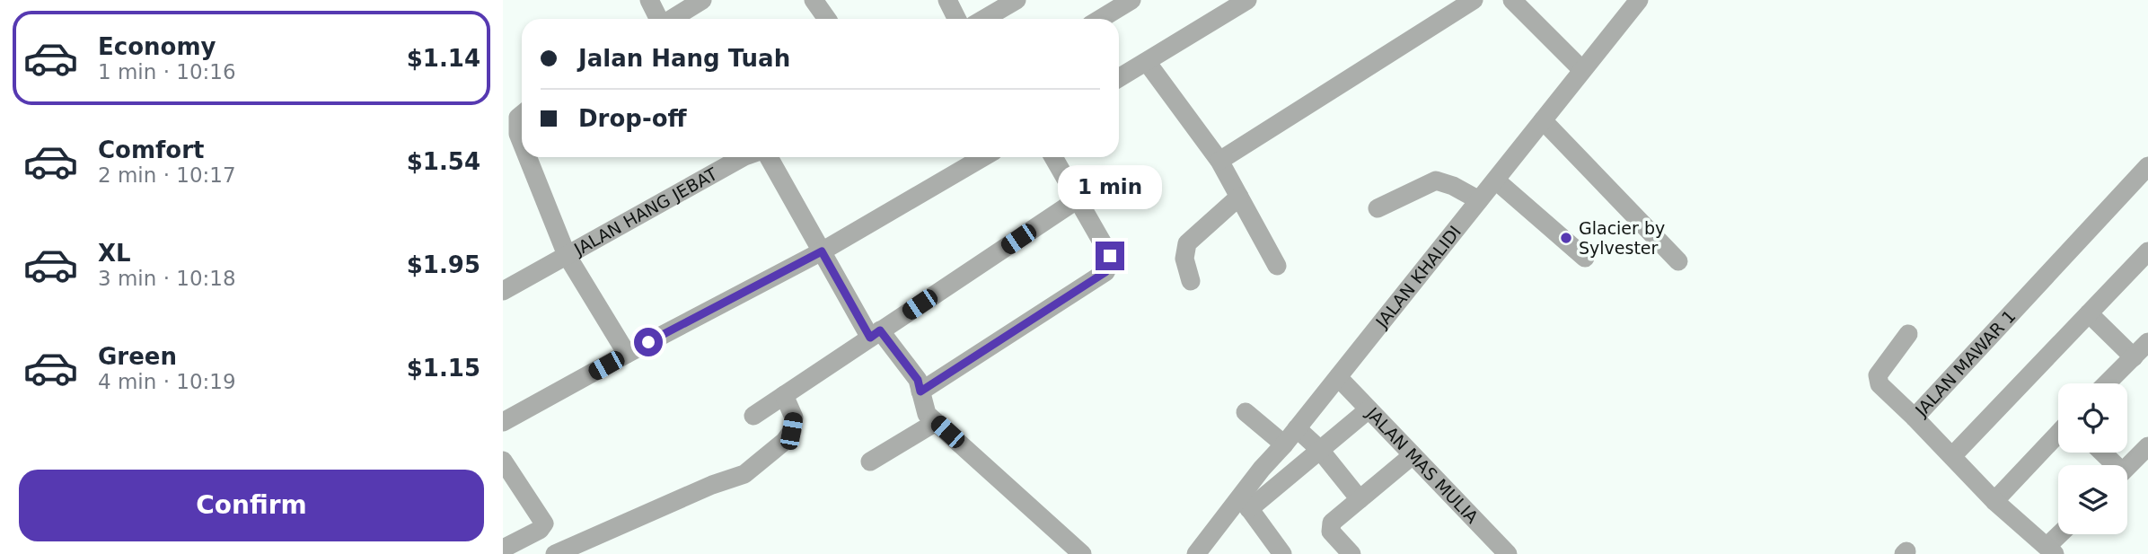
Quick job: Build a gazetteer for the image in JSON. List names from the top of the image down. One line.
{"streets":{"street":["JALAN HANG JEBAT","JALAN KHALIDI","JALAN MAWAR 1","JALAN MAS MULIA"]},"crossings":[["JALAN KHALIDI","JALAN MAS MULIA"]],"places":["Glacier by Sylvester"],"page":{"list":[{"name":"Economy","note":"1 min · 10:16","value":"$1.14"},{"name":"Comfort","note":"2 min · 10:17","value":"$1.54"},{"name":"XL","note":"3 min · 10:18","value":"$1.95"},{"name":"Green","note":"4 min · 10:19","value":"$1.15"}],"banner":["Jalan Hang Tuah","Drop-off"],"bubble":"1 min","buttons":"Confirm"}}
